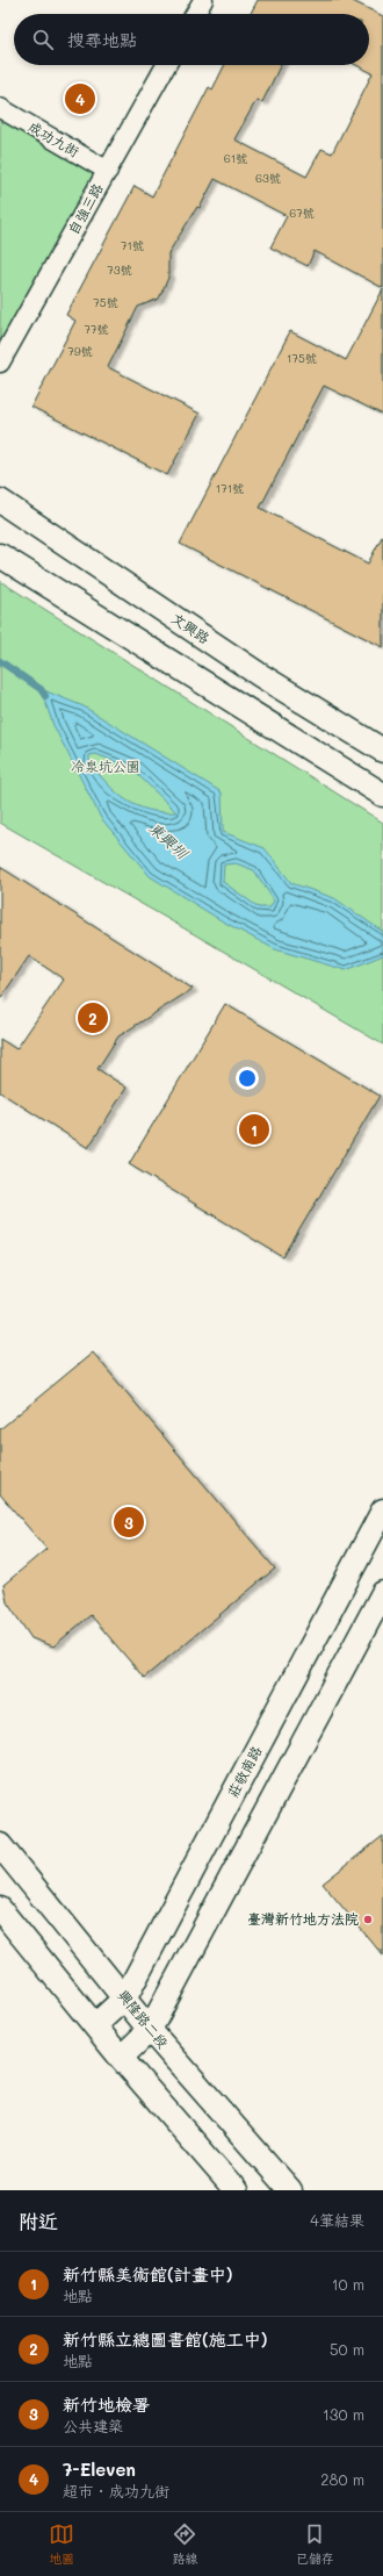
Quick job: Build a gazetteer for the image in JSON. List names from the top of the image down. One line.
{"streets":{"street":["成功九街","自強三路","文興路","莊敬南路","興隆路二段"]},"crossings":[["成功九街","自強三路"],["莊敬南路","興隆路二段"]],"water":["東興圳"],"parks":["冷泉坑公園"],"places":["臺灣新竹地方法院"],"house_numbers":["61號","63號","67號","71號","73號","75號","77號","79號","175號","171號"],"page":{"search":"搜尋地點","pins":["4","2","1","3"],"heading":["附近","4筆結果"],"list":[{"mark":"1","name":"新竹縣美術館(計畫中)","note":"地點","value":"10 m"},{"mark":"2","name":"新竹縣立總圖書館(施工中)","note":"地點","value":"50 m"},{"mark":"3","name":"新竹地檢署","note":"公共建築","value":"130 m"},{"mark":"4","name":"7-Eleven","note":"超市 · 成功九街","value":"280 m"}],"nav":["地圖","路線","已儲存"]}}
